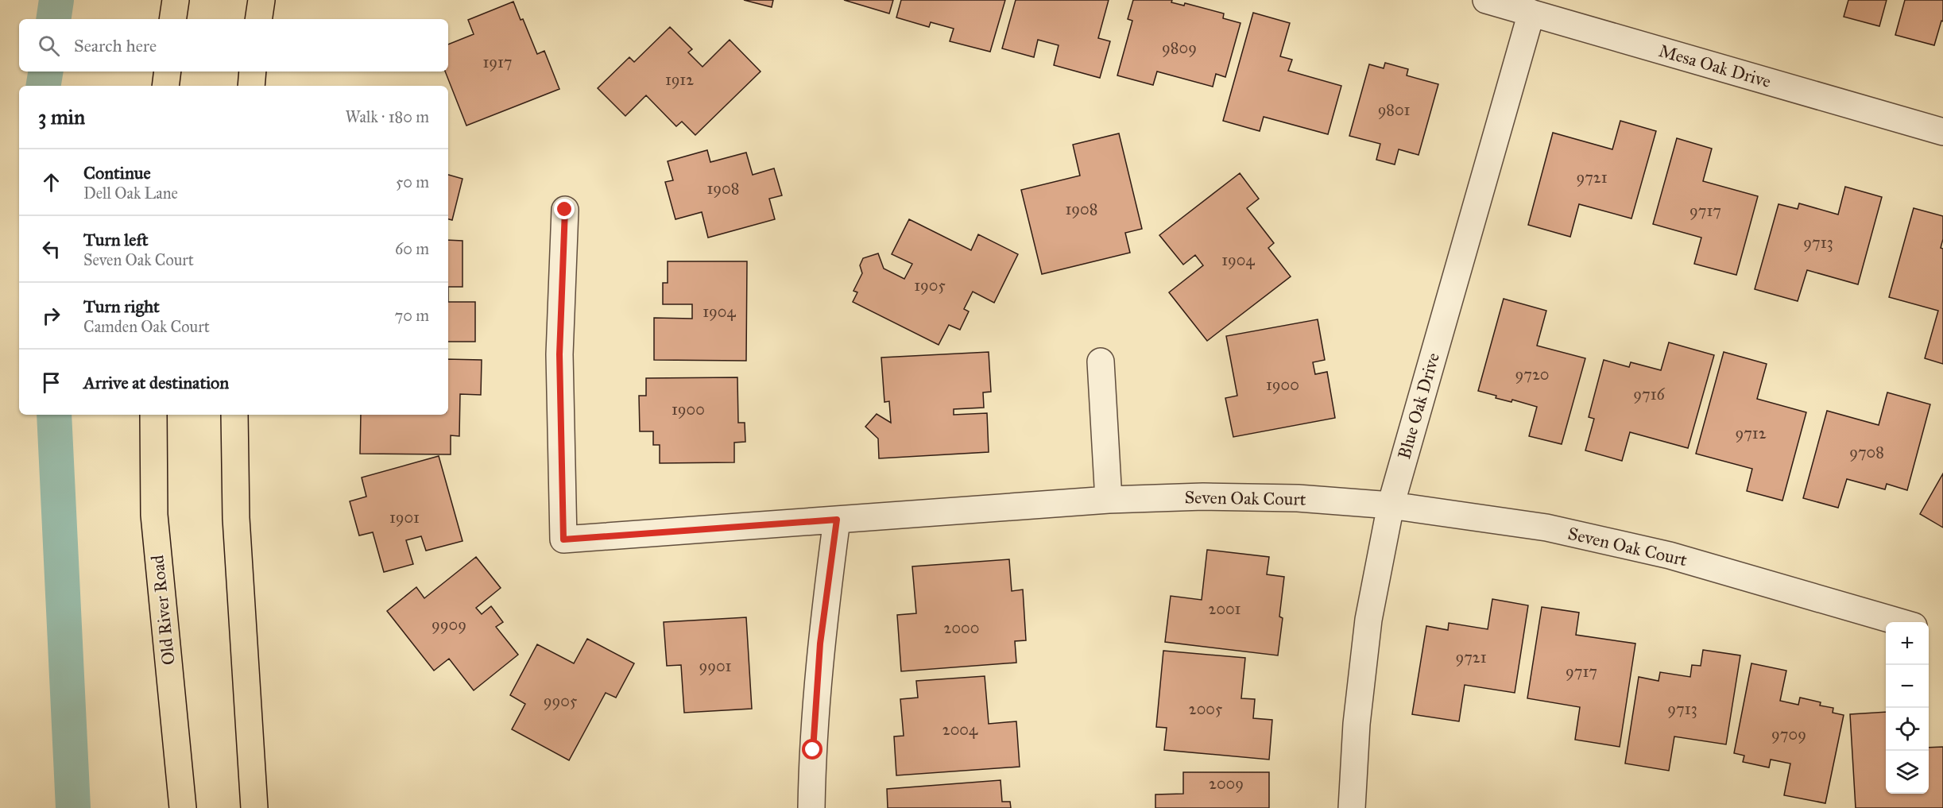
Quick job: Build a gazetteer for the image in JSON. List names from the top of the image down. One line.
{"streets":{"main road":["Old River Road"],"street":["Mesa Oak Drive","Blue Oak Drive","Seven Oak Court"]},"crossings":[["Mesa Oak Drive","Blue Oak Drive"],["Blue Oak Drive","Seven Oak Court"]],"house_numbers":["9809","1917","1912","9801","9721","1908","1908","9717","9713","1904","1905","1904","9720","1900","9716","1900","9712","9708","1901","2001","9909","2000","9721","9901","9717","9905","2005","9713","2004","9709","2009"],"page":{"search":"Search here","heading":["3 min","Walk · 180 m"],"list":[["Continue","Dell Oak Lane","50 m"],["Turn left","Seven Oak Court","60 m"],["Turn right","Camden Oak Court","70 m"],"Arrive at destination"],"map_buttons":["+","−"]}}
